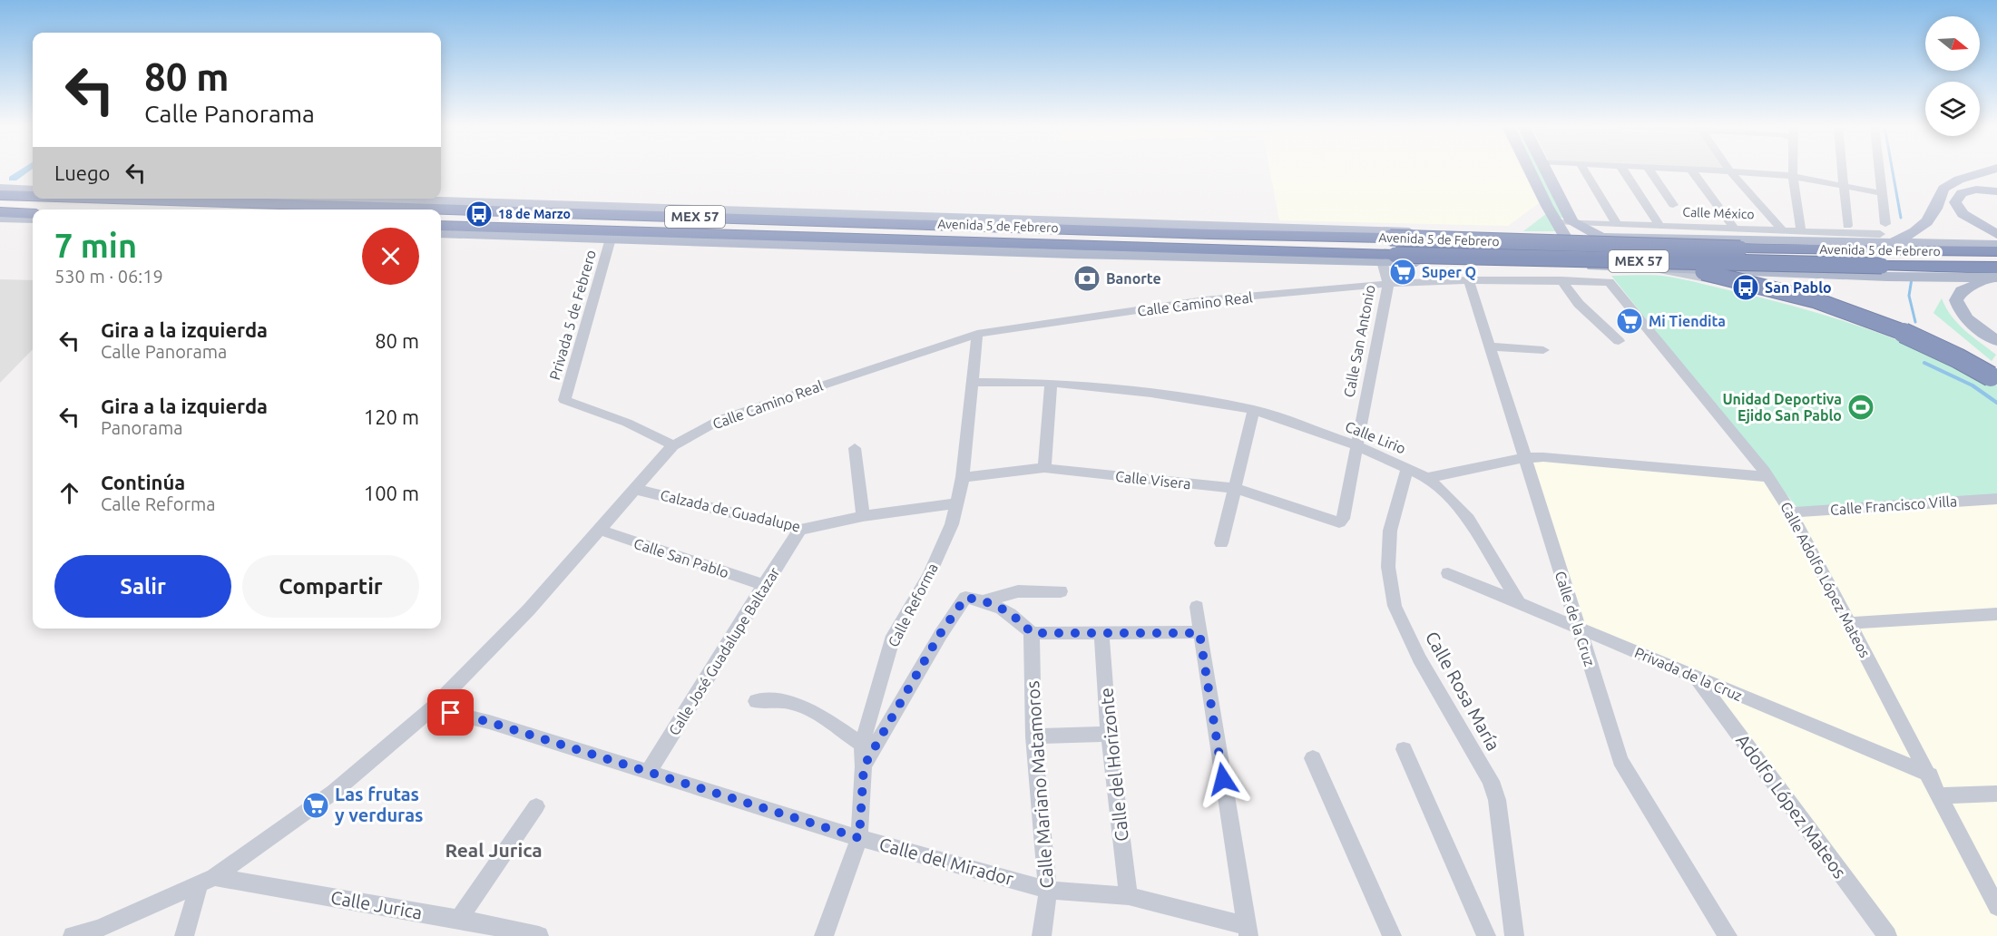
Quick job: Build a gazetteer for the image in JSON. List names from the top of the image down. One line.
{"streets":{"highway":["MEX 57","Avenida 5 de Febrero"],"street":["Calle México","Calle Camino Real","Privada 5 de Febrero","Calle San Antonio","Calle Lirio","Calle Visera","Calle Francisco Villa","Calzada de Guadalupe","Calle San Pablo","Calle Adolfo López Mateos","Calle Reforma","Calle de la Cruz","Calle José Guadalupe Baltazar","Privada de la Cruz","Calle Rosa María","Calle del Horizonte","Calle Mariano Matamoros","Adolfo López Mateos","Calle del Mirador","Calle Jurica"]},"crossings":[["Calle México","Avenida 5 de Febrero"],["Avenida 5 de Febrero","Privada 5 de Febrero"],["Avenida 5 de Febrero","Calle San Antonio"],["Calle Camino Real","Privada 5 de Febrero"],["Calle Camino Real","Calle San Antonio"],["Calle Camino Real","Calzada de Guadalupe"],["Calle Camino Real","Calle San Pablo"],["Calle Camino Real","Calle Adolfo López Mateos"],["Calle Camino Real","Calle Reforma"],["Calle Camino Real","Calle de la Cruz"],["Calle Camino Real","Calle del Mirador"],["Calle Camino Real","Calle Jurica"],["Calle San Antonio","Calle Lirio"],["Calle San Antonio","Calle Visera"],["Calle Lirio","Calle Reforma"],["Calle Lirio","Privada de la Cruz"],["Calle Lirio","Calle Rosa María"],["Calle Visera","Calle Reforma"],["Calle Francisco Villa","Calle Adolfo López Mateos"],["Calzada de Guadalupe","Calle Reforma"],["Calzada de Guadalupe","Calle José Guadalupe Baltazar"],["Calle San Pablo","Calle José Guadalupe Baltazar"],["Calle Adolfo López Mateos","Privada de la Cruz"],["Calle Reforma","Calle del Mirador"],["Calle de la Cruz","Privada de la Cruz"],["Calle José Guadalupe Baltazar","Calle del Mirador"],["Privada de la Cruz","Adolfo López Mateos"],["Calle del Horizonte","Calle del Mirador"],["Calle Mariano Matamoros","Calle del Mirador"]],"districts":["Real Jurica"],"places":{"bus stop":["18 de Marzo","San Pablo"],"supermarket":["Super Q","Mi Tiendita","Las frutas y verduras"],"bank":["Banorte"],"sports":["Unidad Deportiva Ejido San Pablo"]},"north":"right","page":{"turn":["80 m","Calle Panorama"],"then":"Luego","heading":["7 min","530 m · 06:19"],"list":[{"name":"Gira a la izquierda","note":"Calle Panorama","value":"80 m"},{"name":"Gira a la izquierda","note":"Panorama","value":"120 m"},{"name":"Continúa","note":"Calle Reforma","value":"100 m"}],"buttons":["Salir","Compartir"]}}
